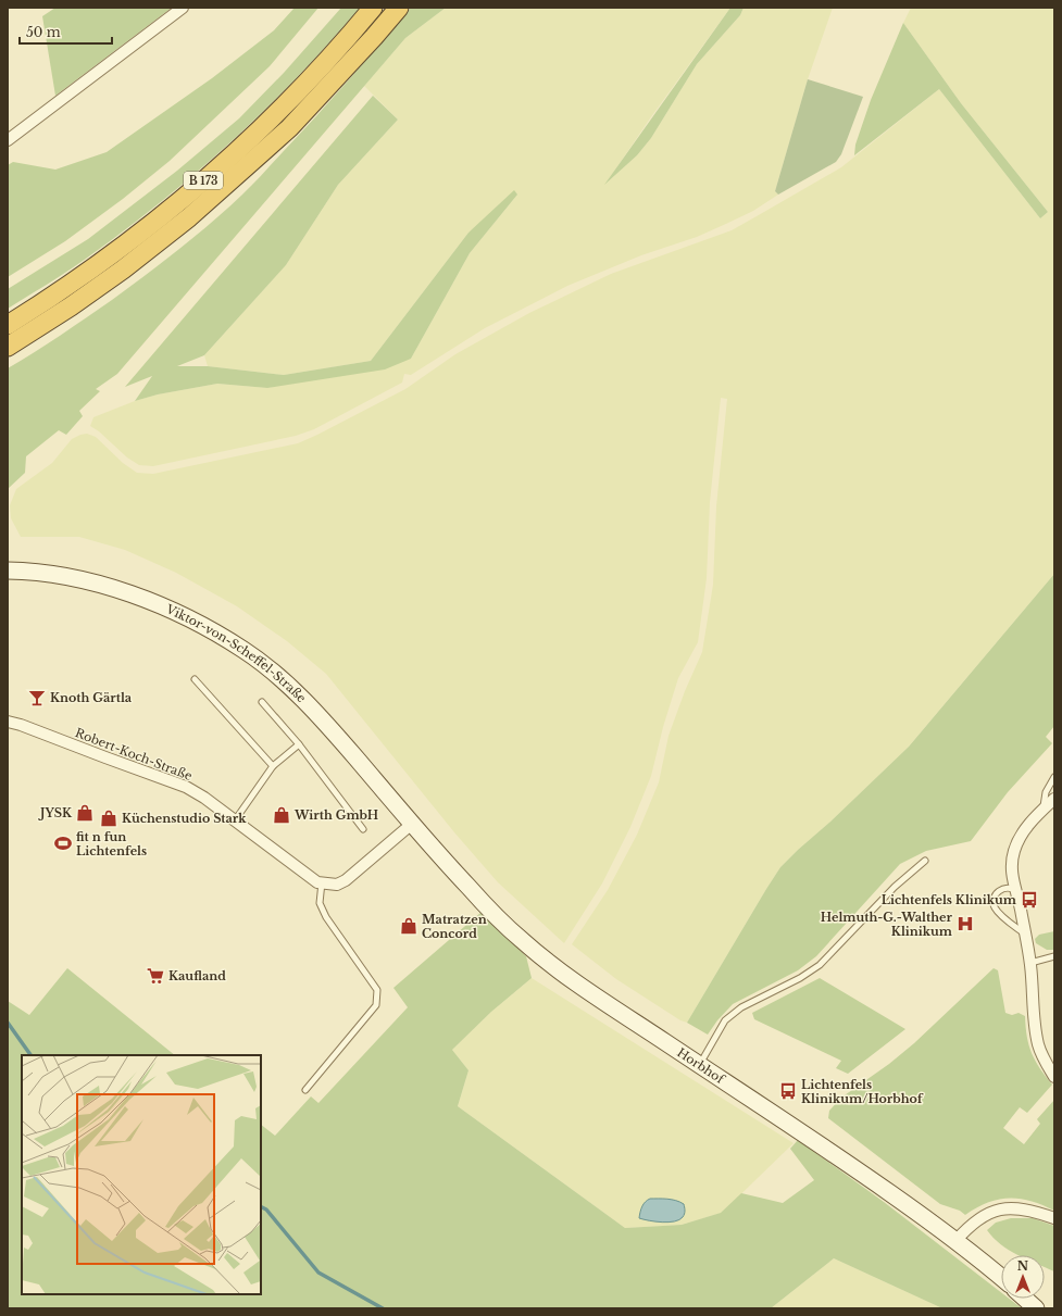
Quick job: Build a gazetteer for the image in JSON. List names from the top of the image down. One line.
{"streets":{"highway":["B 173"],"main road":["Viktor-von-Scheffel-Straße","Horbhof"],"street":["Robert-Koch-Straße"]},"crossings":[["Viktor-von-Scheffel-Straße","Horbhof"]],"places":{"bar":["Knoth Gärtla"],"shop":["JYSK","Wirth GmbH","Küchenstudio Stark","Matratzen Concord"],"sports":["fit n fun Lichtenfels"],"bus stop":["Lichtenfels Klinikum","Lichtenfels Klinikum/Horbhof"],"hospital":["Helmuth-G.-Walther Klinikum"],"supermarket":["Kaufland"]},"scale_bar":"50 m","north":"top"}
